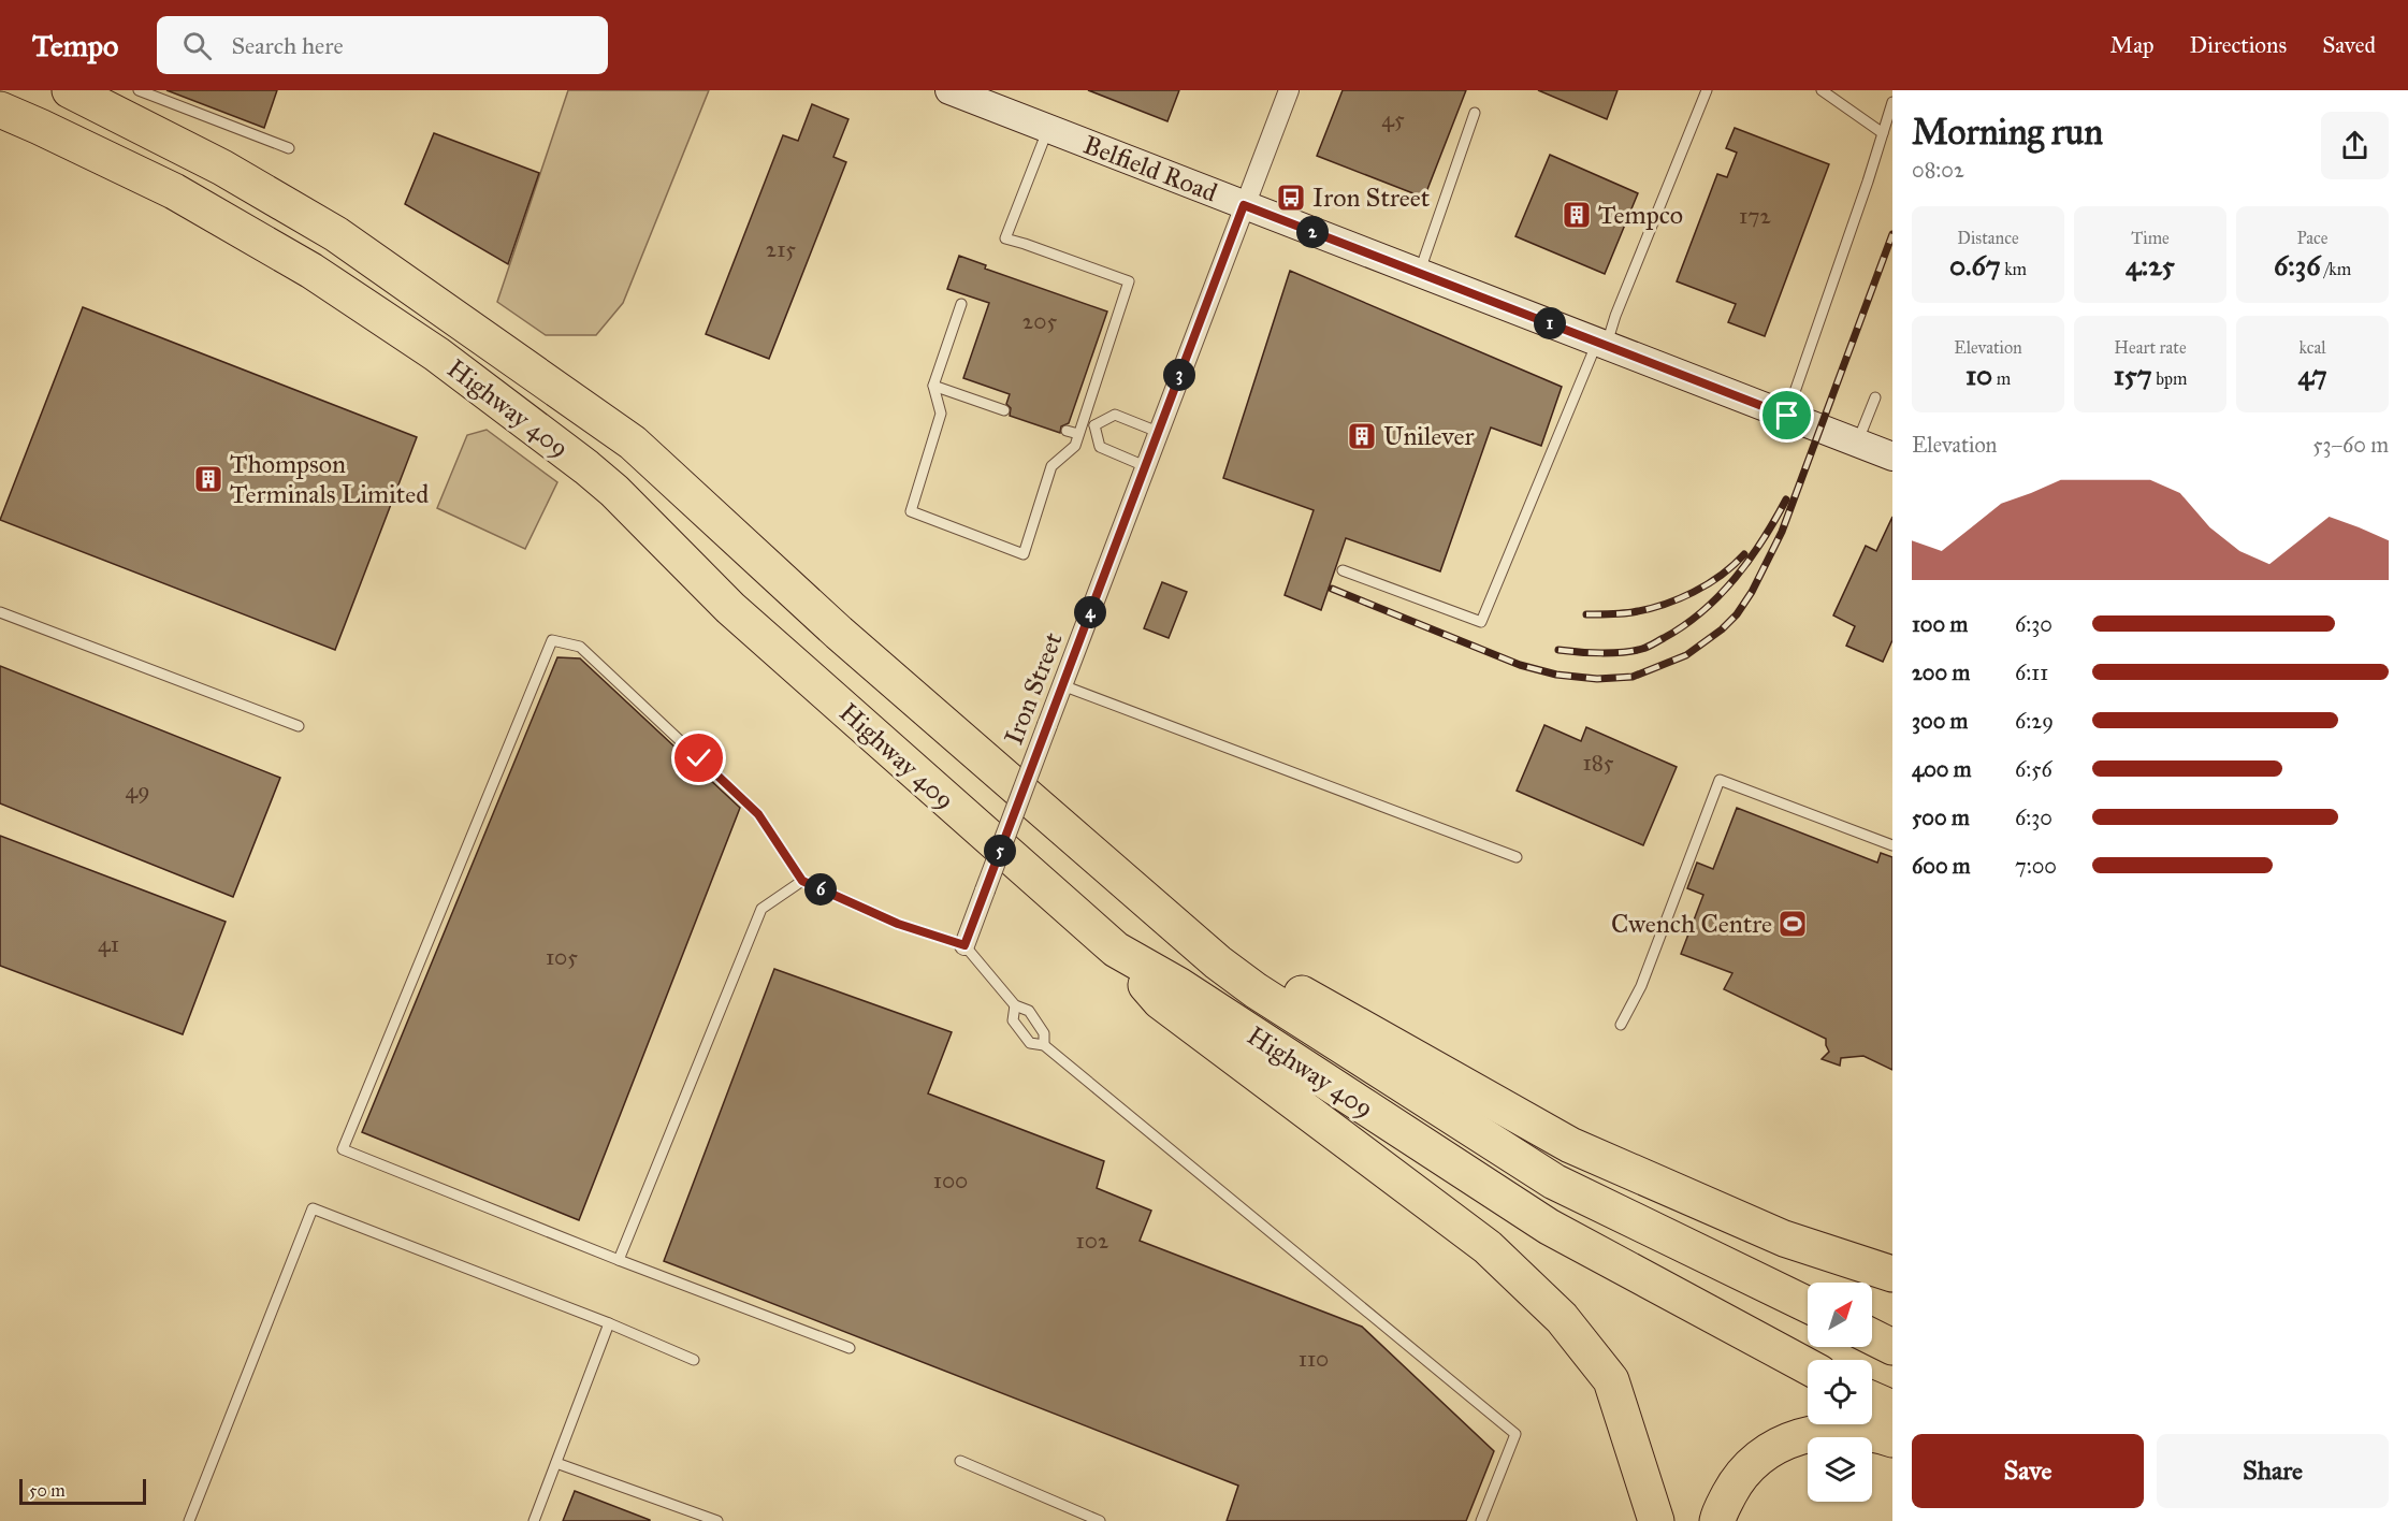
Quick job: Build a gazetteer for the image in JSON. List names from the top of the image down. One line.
{"streets":{"highway":["Highway 409"],"main road":["Belfield Road"],"street":["Iron Street"]},"crossings":[["Belfield Road","Iron Street"]],"places":{"bus stop":["Iron Street"],"building":["Tempco","Unilever","Thompson Terminals Limited"],"sports":["Cwench Centre"]},"house_numbers":["45","172","215","205","185","49","41","105","100","102","110"],"scale_bar":"50 m","north":"top right","page":{"header":"Tempo","search":"Search here","nav":["Map","Directions","Saved"],"heading":["Morning run","08:02"],"stats":[["Distance","0.67 km"],["Time","4:25"],["Pace","6:36 /km"],["Elevation","10 m"],["Heart rate","157 bpm"],["kcal","47"]],"pins":["2","1","3","4","5","6"],"chart":["Elevation","53–60 m"],"list":[{"name":"100 m","note":"6:30"},{"name":"200 m","note":"6:11"},{"name":"300 m","note":"6:29"},{"name":"400 m","note":"6:56"},{"name":"500 m","note":"6:30"},{"name":"600 m","note":"7:00"}],"buttons":["Save","Share"],"scale":"50 m"}}
